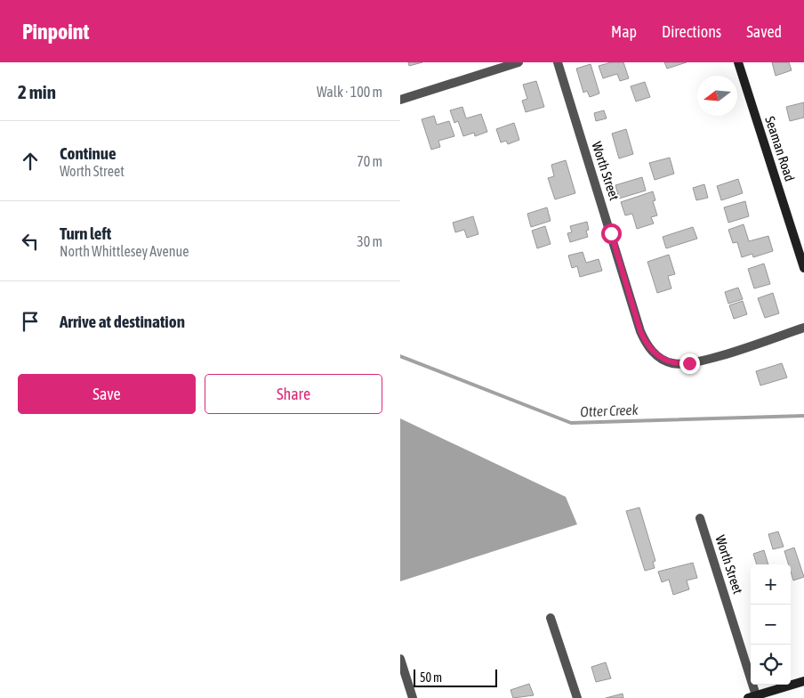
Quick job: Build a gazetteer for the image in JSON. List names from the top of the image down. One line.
{"streets":{"street":["Seaman Road","Worth Street"]},"water":["Otter Creek"],"scale_bar":"50 m","north":"left","page":{"header":"Pinpoint","nav":["Map","Directions","Saved"],"heading":["2 min","Walk · 100 m"],"list":[["Continue","Worth Street","70 m"],["Turn left","North Whittlesey Avenue","30 m"],"Arrive at destination"],"buttons":["Save","Share"],"map_buttons":["+","−"],"scale":"50 m"}}
